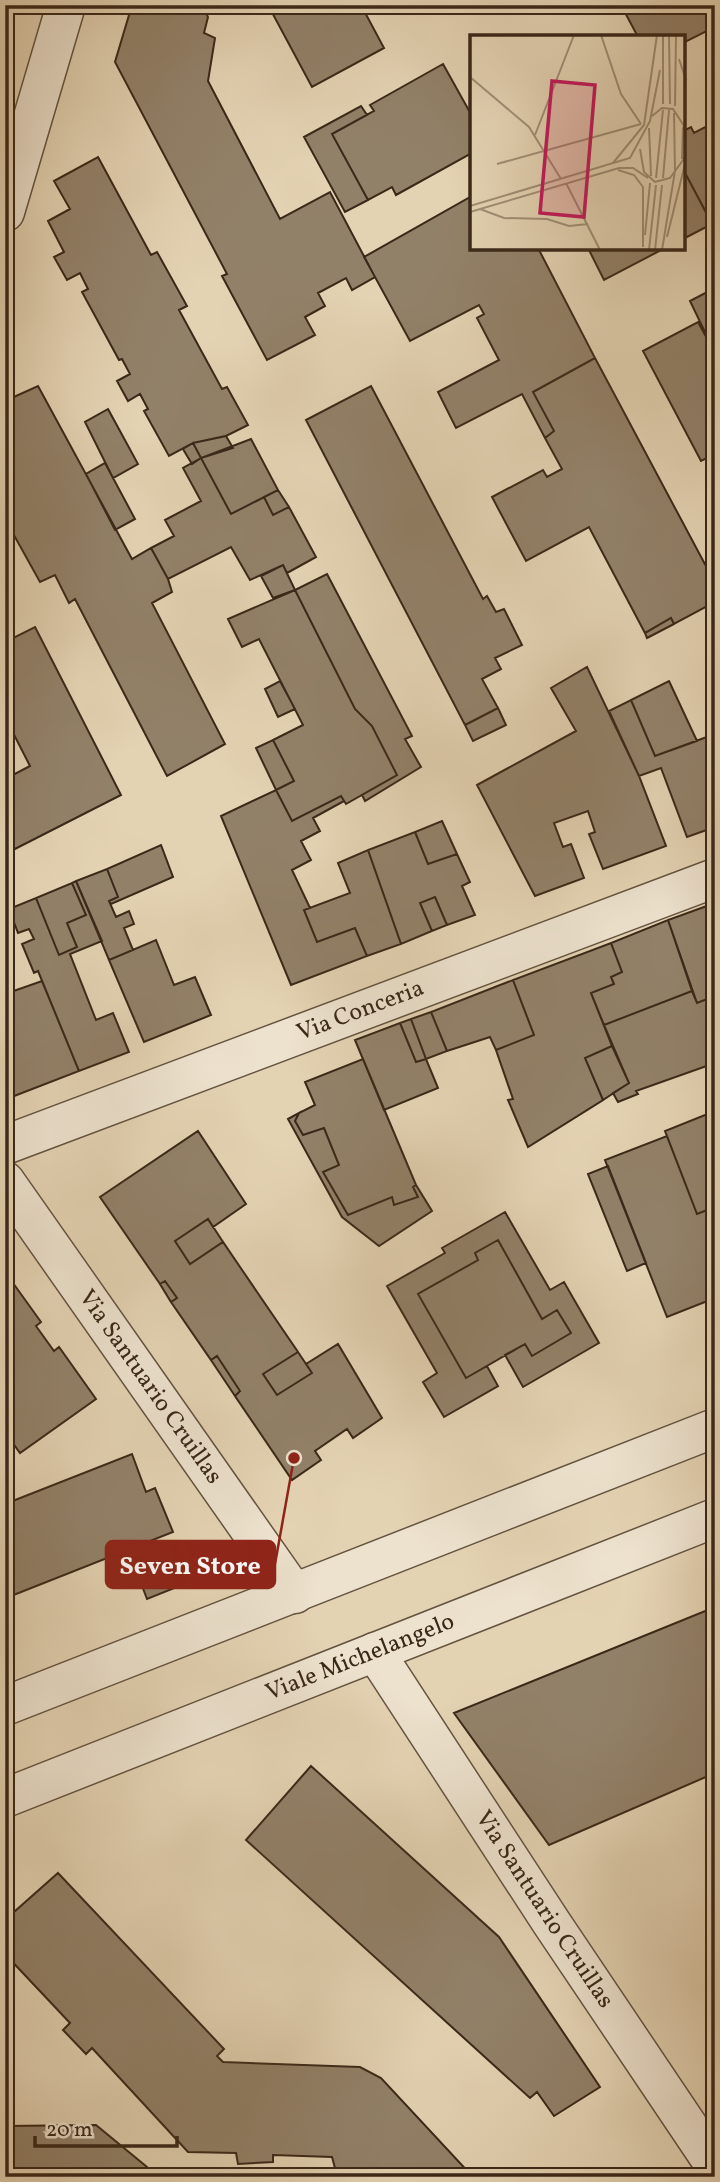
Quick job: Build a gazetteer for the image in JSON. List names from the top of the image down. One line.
{"streets":{"street":["Via Conceria","Via Santuario Cruillas","Viale Michelangelo"]},"crossings":[["Via Santuario Cruillas","Viale Michelangelo"]],"places":["Seven Store"],"scale_bar":"20 m"}
